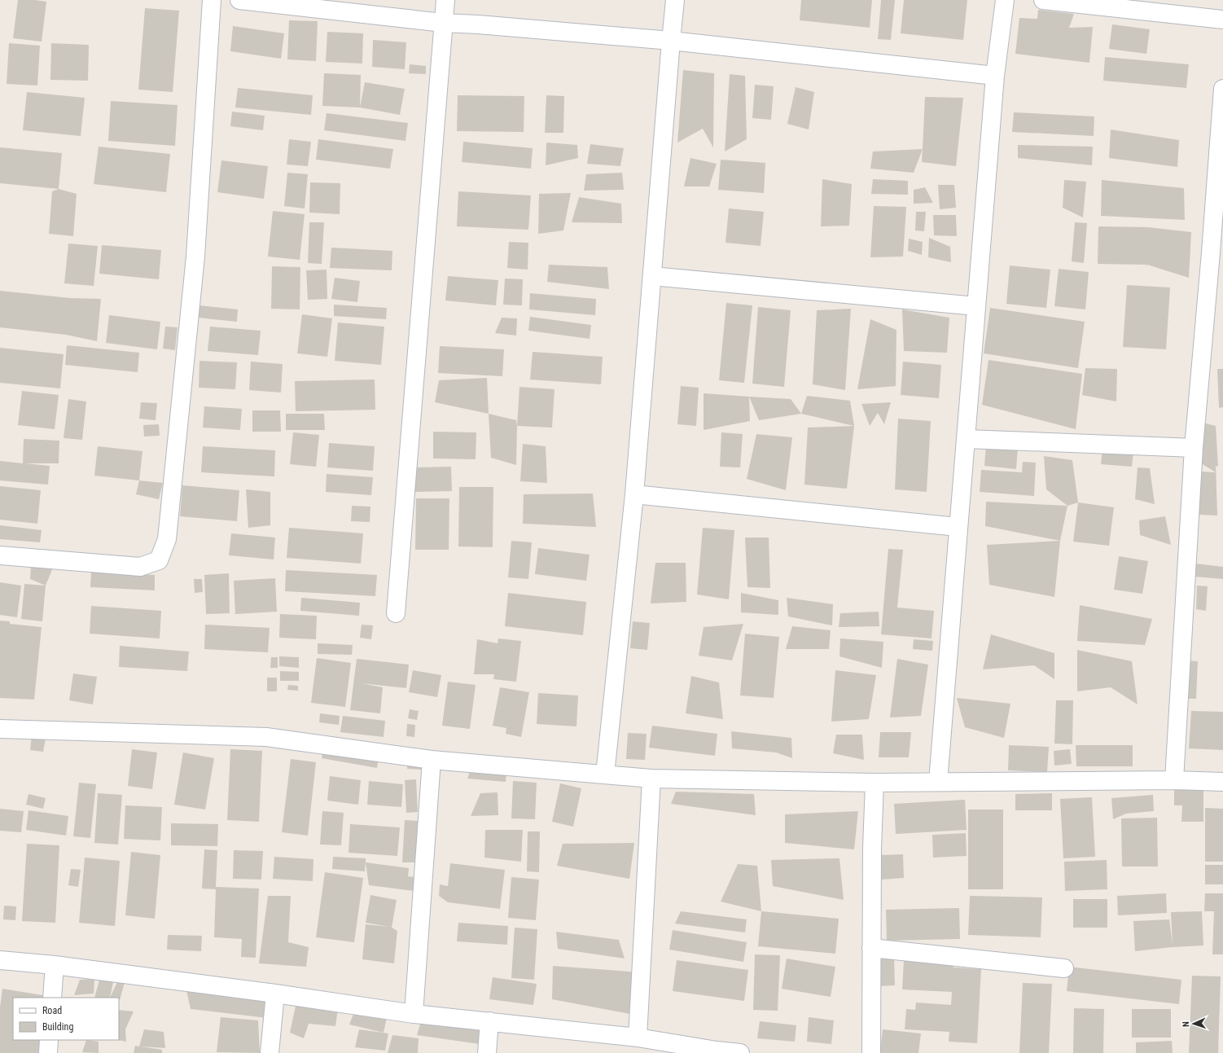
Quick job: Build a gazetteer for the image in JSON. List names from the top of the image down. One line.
{"legend":["Road","Building"],"north":"left"}
